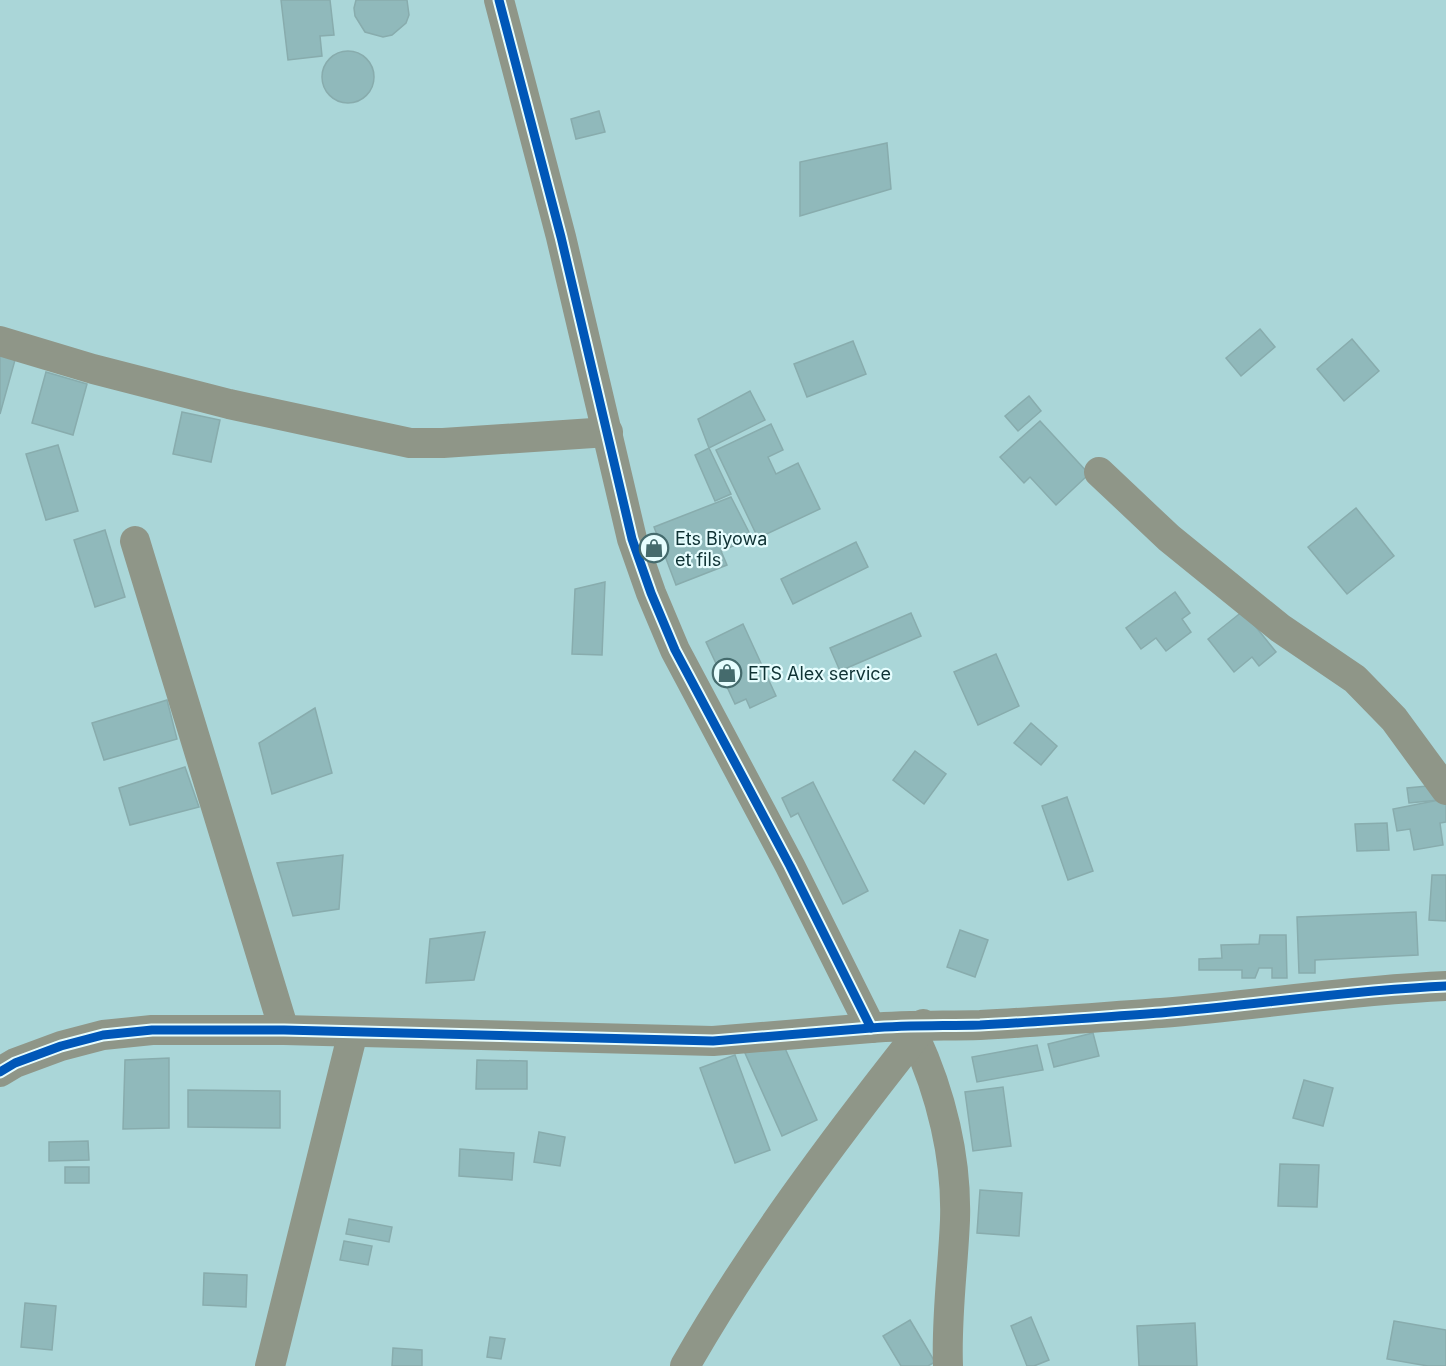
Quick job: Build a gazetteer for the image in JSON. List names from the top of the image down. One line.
{"places":{"shop":["Ets Biyowa et fils","ETS Alex service"]}}
